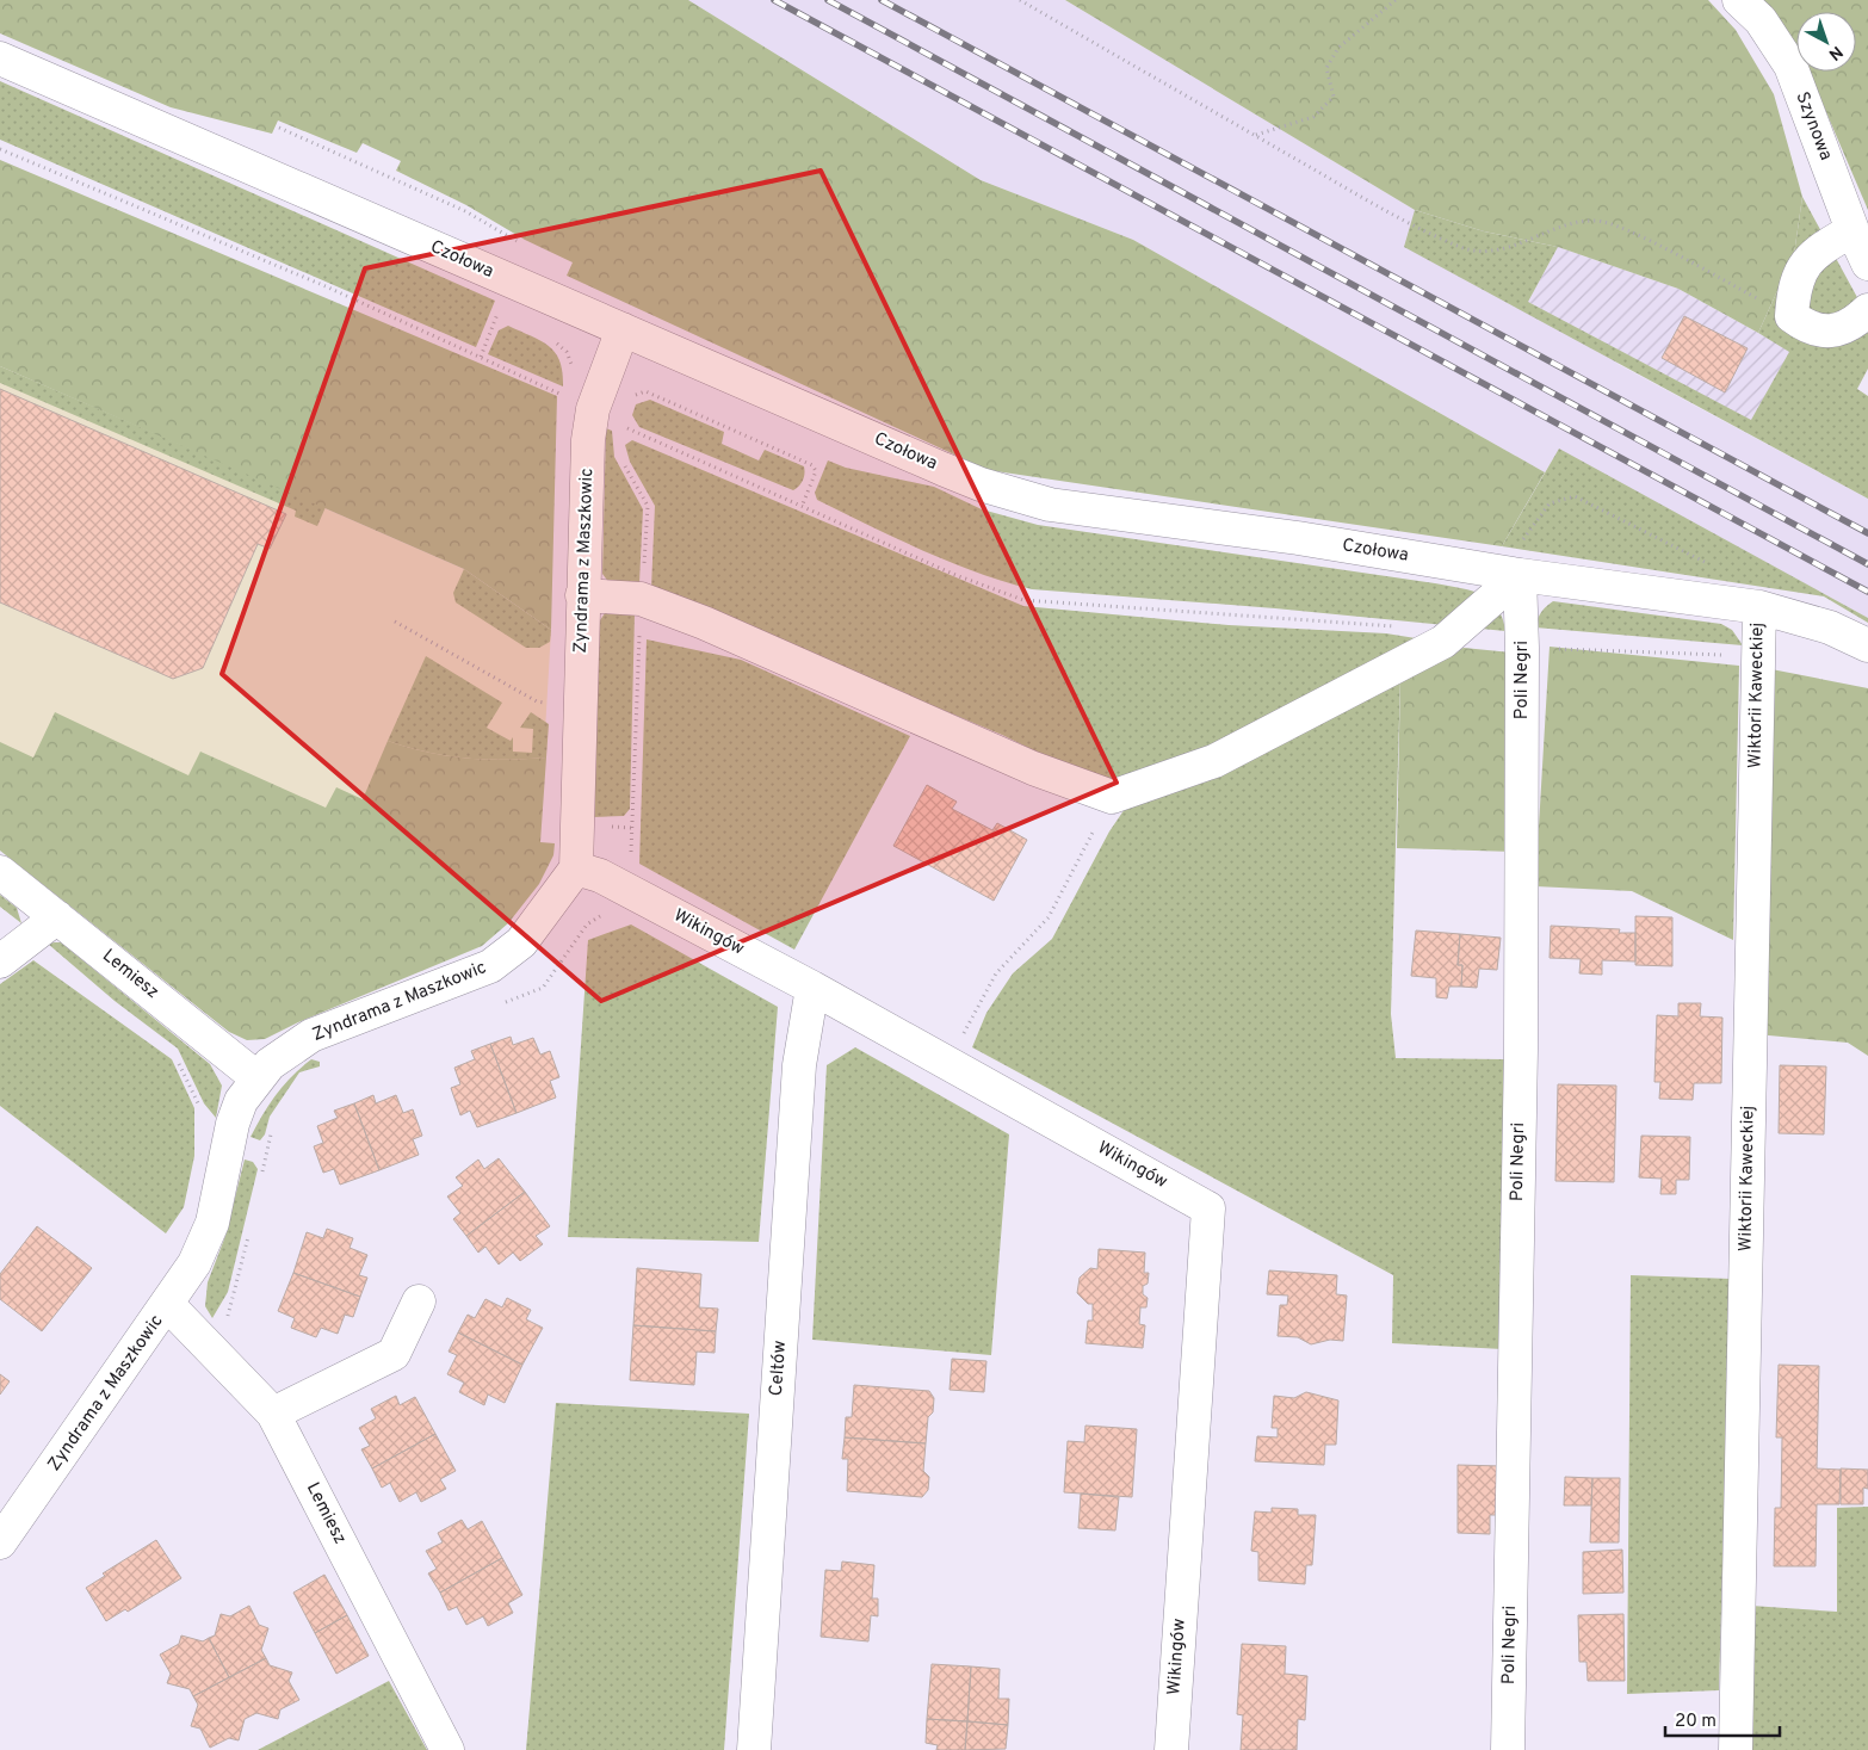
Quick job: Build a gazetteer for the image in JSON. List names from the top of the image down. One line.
{"streets":{"street":["Szynowa","Czołowa","Zyndrama z Maszkowic","Poli Negri","Wiktorii Kaweckiej","Wikingów","Lemiesz","Celtów"]},"crossings":[["Czołowa","Zyndrama z Maszkowic"],["Czołowa","Poli Negri"],["Czołowa","Wiktorii Kaweckiej"],["Zyndrama z Maszkowic","Wikingów"],["Zyndrama z Maszkowic","Lemiesz"],["Wikingów","Celtów"]],"scale_bar":"20 m","north":"bottom right"}
